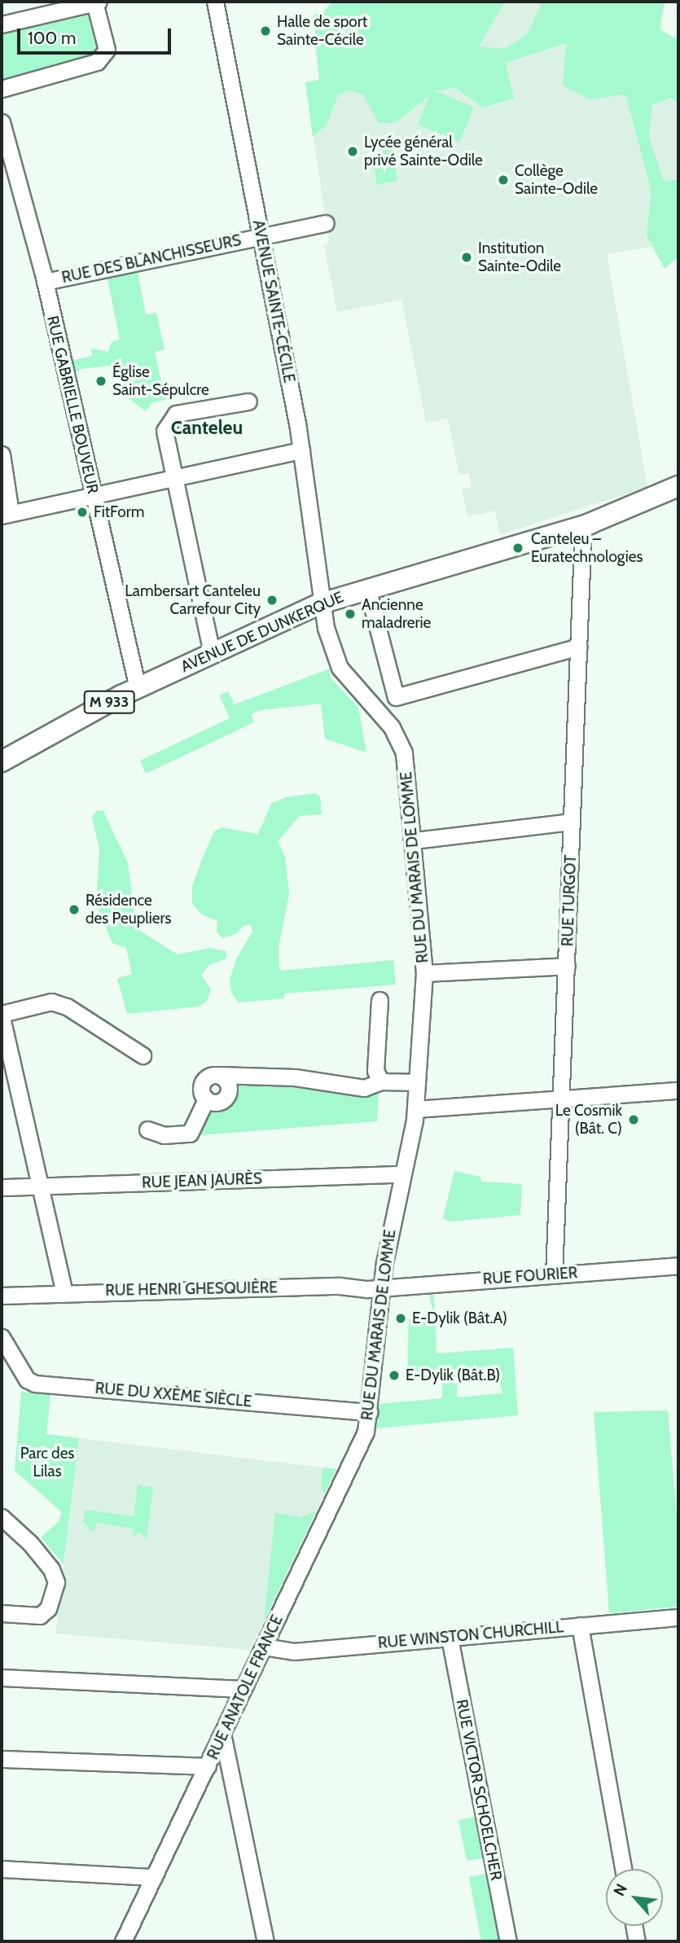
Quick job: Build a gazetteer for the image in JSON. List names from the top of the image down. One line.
{"streets":{"main road":["AVENUE DE DUNKERQUE","M 933"],"street":["RUE DES BLANCHISSEURS","AVENUE SAINTE-CÉCILE","RUE GABRIELLE BOUVEUR","RUE DU MARAIS DE LOMME","RUE TURGOT","RUE JEAN JAURÈS","RUE FOURIER","RUE HENRI GHESQUIÈRE","RUE DU XXÈME SIÈCLE","RUE WINSTON CHURCHILL","RUE ANATOLE FRANCE","RUE VICTOR SCHOELCHER"]},"crossings":[["RUE DES BLANCHISSEURS","AVENUE SAINTE-CÉCILE"],["RUE DES BLANCHISSEURS","RUE GABRIELLE BOUVEUR"],["AVENUE SAINTE-CÉCILE","AVENUE DE DUNKERQUE"],["AVENUE SAINTE-CÉCILE","RUE DU MARAIS DE LOMME"],["RUE GABRIELLE BOUVEUR","AVENUE DE DUNKERQUE"],["AVENUE DE DUNKERQUE","RUE DU MARAIS DE LOMME"],["AVENUE DE DUNKERQUE","RUE TURGOT"],["RUE DU MARAIS DE LOMME","RUE JEAN JAURÈS"],["RUE DU MARAIS DE LOMME","RUE FOURIER"],["RUE DU MARAIS DE LOMME","RUE HENRI GHESQUIÈRE"],["RUE DU MARAIS DE LOMME","RUE DU XXÈME SIÈCLE"],["RUE DU MARAIS DE LOMME","RUE ANATOLE FRANCE"],["RUE TURGOT","RUE FOURIER"],["RUE FOURIER","RUE HENRI GHESQUIÈRE"],["RUE WINSTON CHURCHILL","RUE ANATOLE FRANCE"],["RUE WINSTON CHURCHILL","RUE VICTOR SCHOELCHER"]],"districts":["Canteleu"],"parks":["Parc des Lilas"],"places":["Halle de sport Sainte-Cécile","Lycée général privé Sainte-Odile","Collège Sainte-Odile","Institution Sainte-Odile","Église Saint-Sépulcre","FitForm","Canteleu – Euratechnologies","Lambersart Canteleu Carrefour City","Ancienne maladrerie","Résidence des Peupliers","Le Cosmik (Bât. C)","E-Dylik (Bât.A)","E-Dylik (Bât.B)"],"scale_bar":"100 m","north":"top left"}
